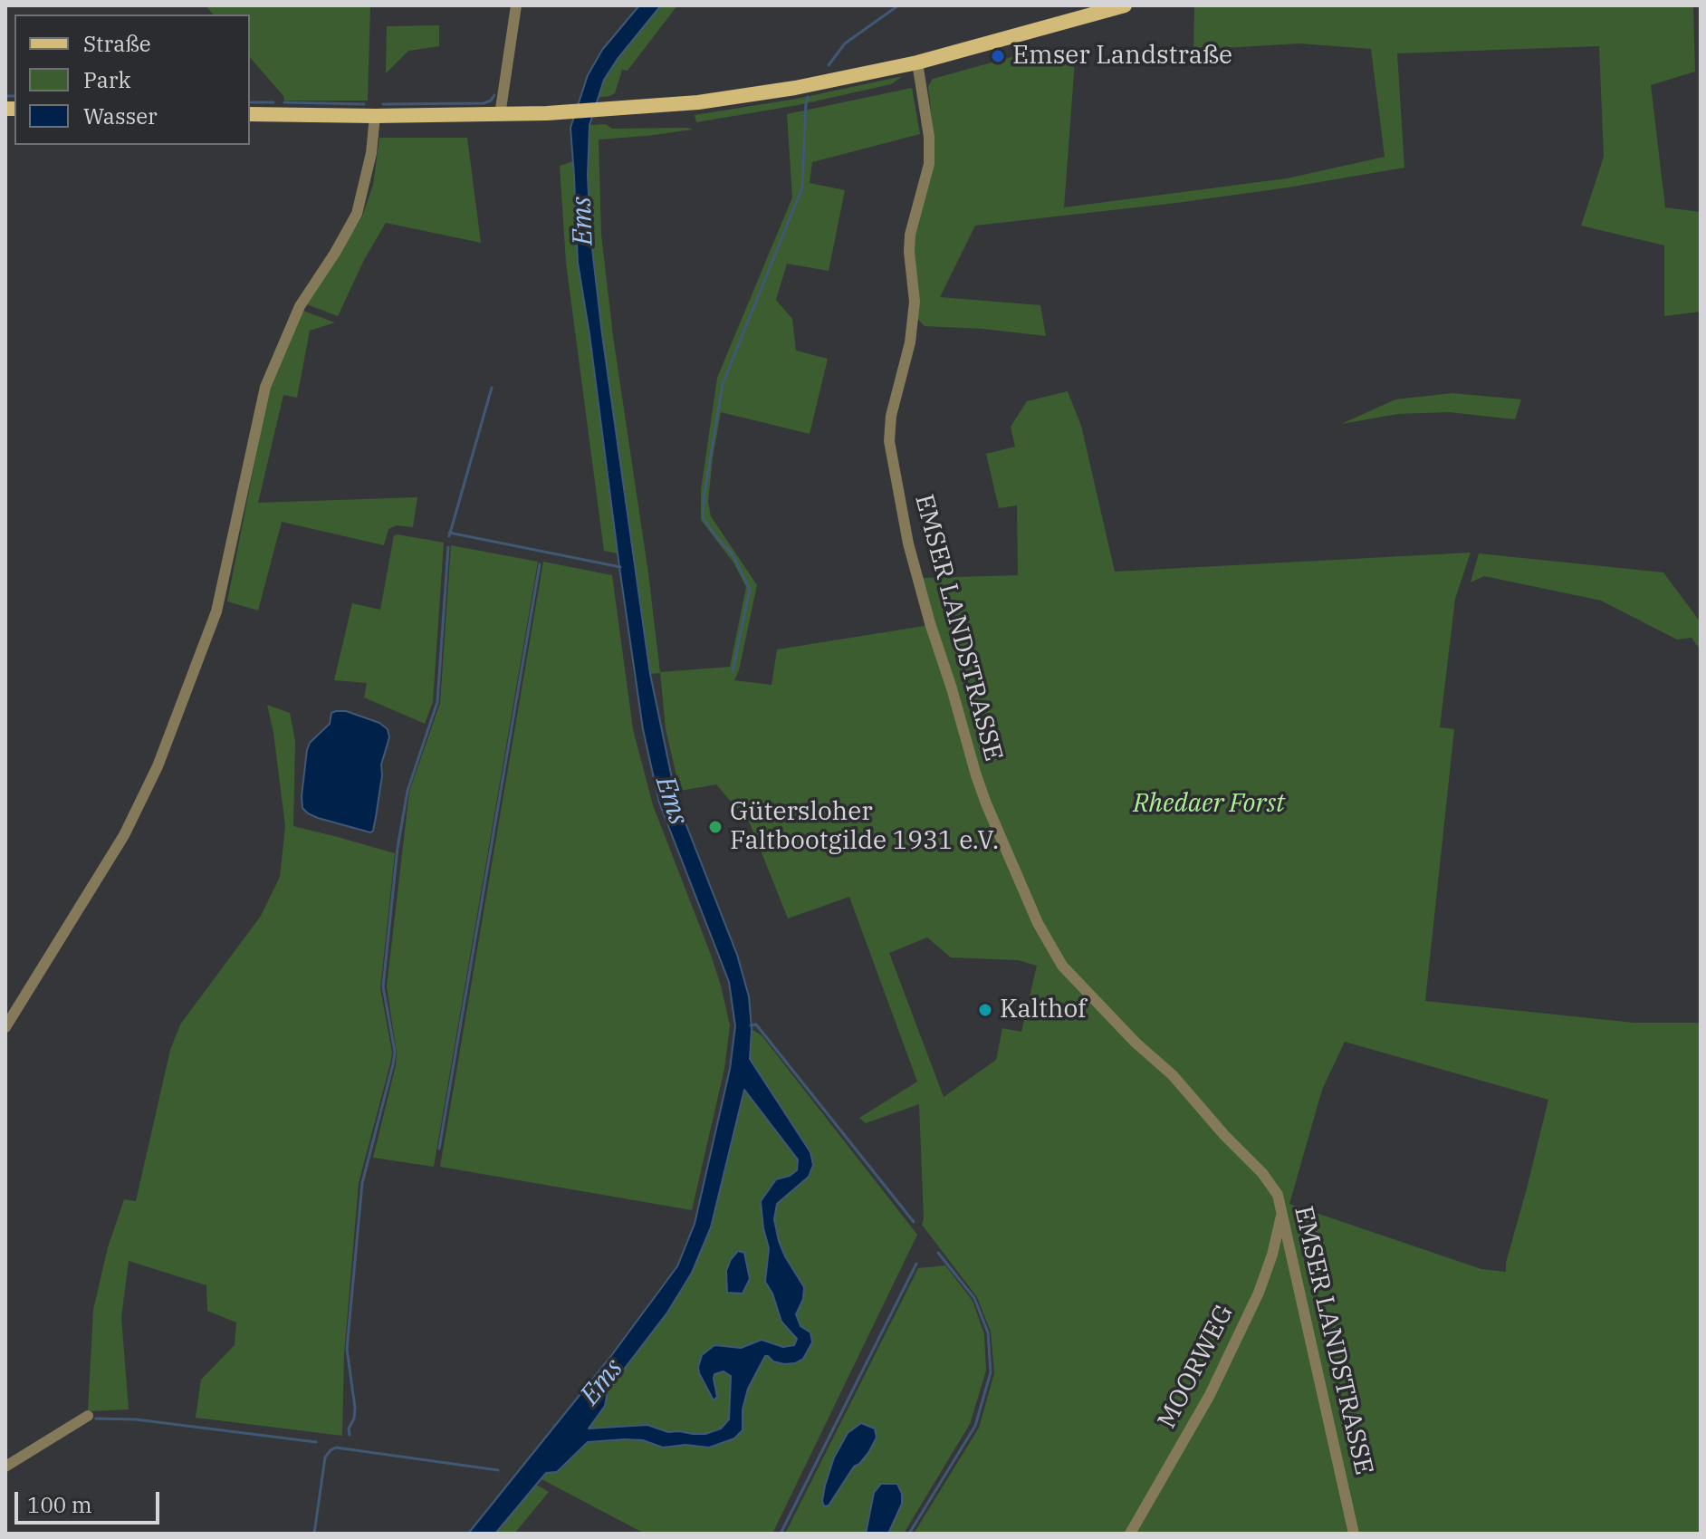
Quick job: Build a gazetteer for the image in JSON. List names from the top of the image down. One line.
{"streets":{"street":["EMSER LANDSTRASSE","MOORWEG"]},"crossings":[["EMSER LANDSTRASSE","MOORWEG"]],"water":["Ems"],"parks":["Rhedaer Forst"],"places":["Emser Landstraße","Gütersloher Faltbootgilde 1931 e.V.","Kalthof"],"legend":["Straße","Park","Wasser"],"scale_bar":"100 m"}
